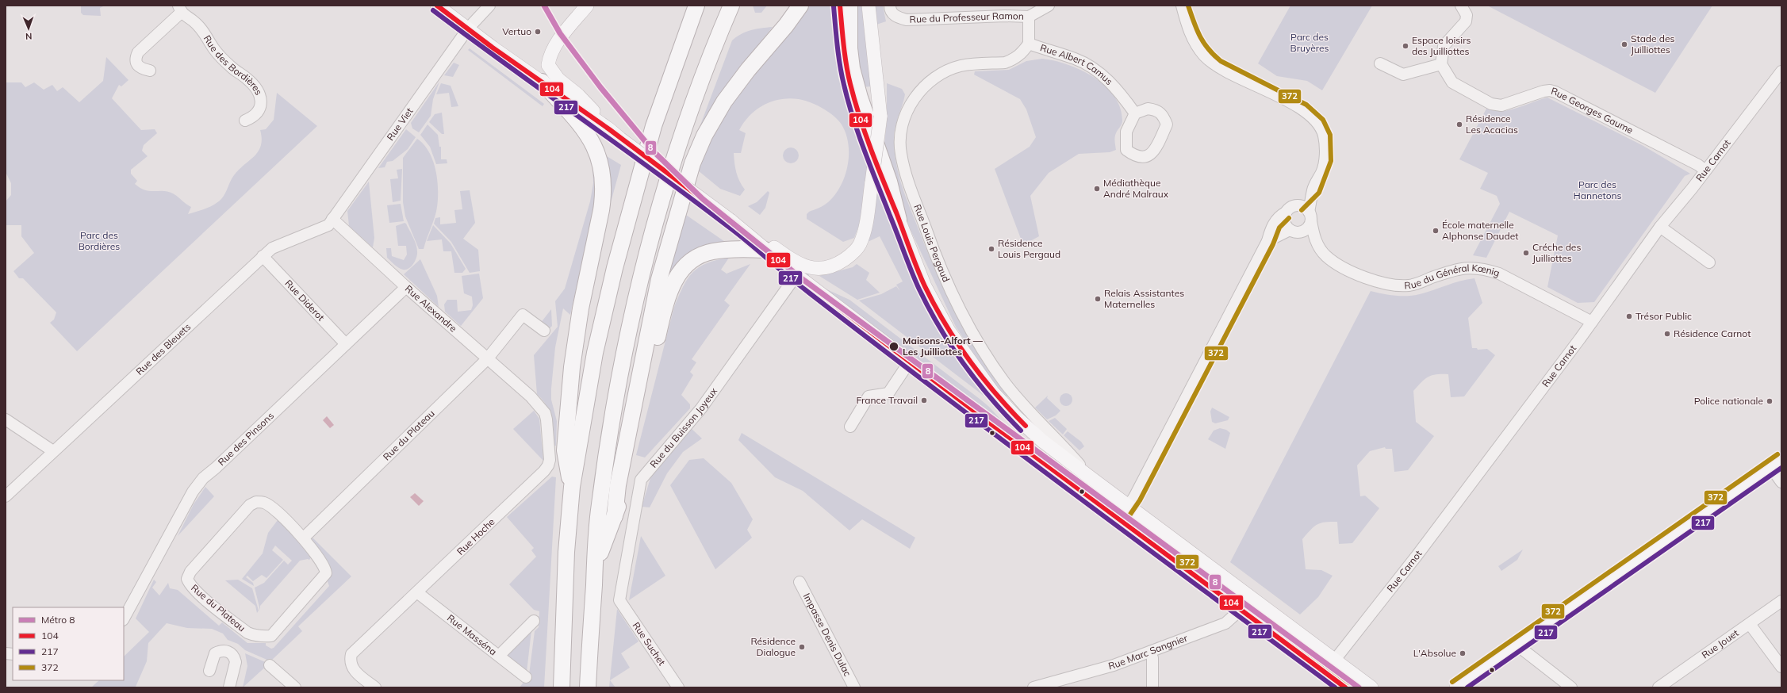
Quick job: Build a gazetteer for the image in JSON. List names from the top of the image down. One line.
{"streets":{"street":["Rue du Professeur Ramon","Rue des Bordières","Rue Albert Camus","Rue Georges Gaume","Rue Viet","Rue Carnot","Rue Louis Pergaud","Rue du Général Kœnig","Rue Diderot","Rue Alexandre","Rue des Bleuets","Rue du Buisson Joyeux","Rue du Plateau","Rue des Pinsons","Rue Hoche","Rue Masséna","Impasse Denis Dulac","Rue Suchet","Rue Jouet","Rue Marc Sangnier"]},"crossings":[["Rue du Professeur Ramon","Rue Albert Camus"],["Rue Albert Camus","Rue Louis Pergaud"],["Rue Georges Gaume","Rue Carnot"],["Rue Viet","Rue Alexandre"],["Rue Viet","Rue des Bleuets"],["Rue Carnot","Rue du Général Kœnig"],["Rue Diderot","Rue des Bleuets"],["Rue Diderot","Rue des Pinsons"],["Rue Alexandre","Rue des Bleuets"],["Rue Alexandre","Rue du Plateau"],["Rue Alexandre","Rue des Pinsons"],["Rue Alexandre","Rue Hoche"],["Rue du Buisson Joyeux","Rue Suchet"],["Rue Hoche","Rue Masséna"]],"parks":["Parc des Bruyères","Parc des Hannetons","Parc des Bordières"],"places":["Vertuo","Stade des Juilliottes","Espace loisirs des Juilliottes","Résidence Les Acacias","Médiathèque André Malraux","École maternelle Alphonse Daudet","Résidence Louis Pergaud","Créche des Juilliottes","Relais Assistantes Maternelles","Trésor Public","Résidence Carnot","Maisons-Alfort — Les Juilliottes","France Travail","Police nationale","Résidence Dialogue","L'Absolue"],"lines":["metro line 8","transit line 104","transit line 372","transit line 217"],"legend":["Métro 8","104","217","372"],"north":"bottom"}
